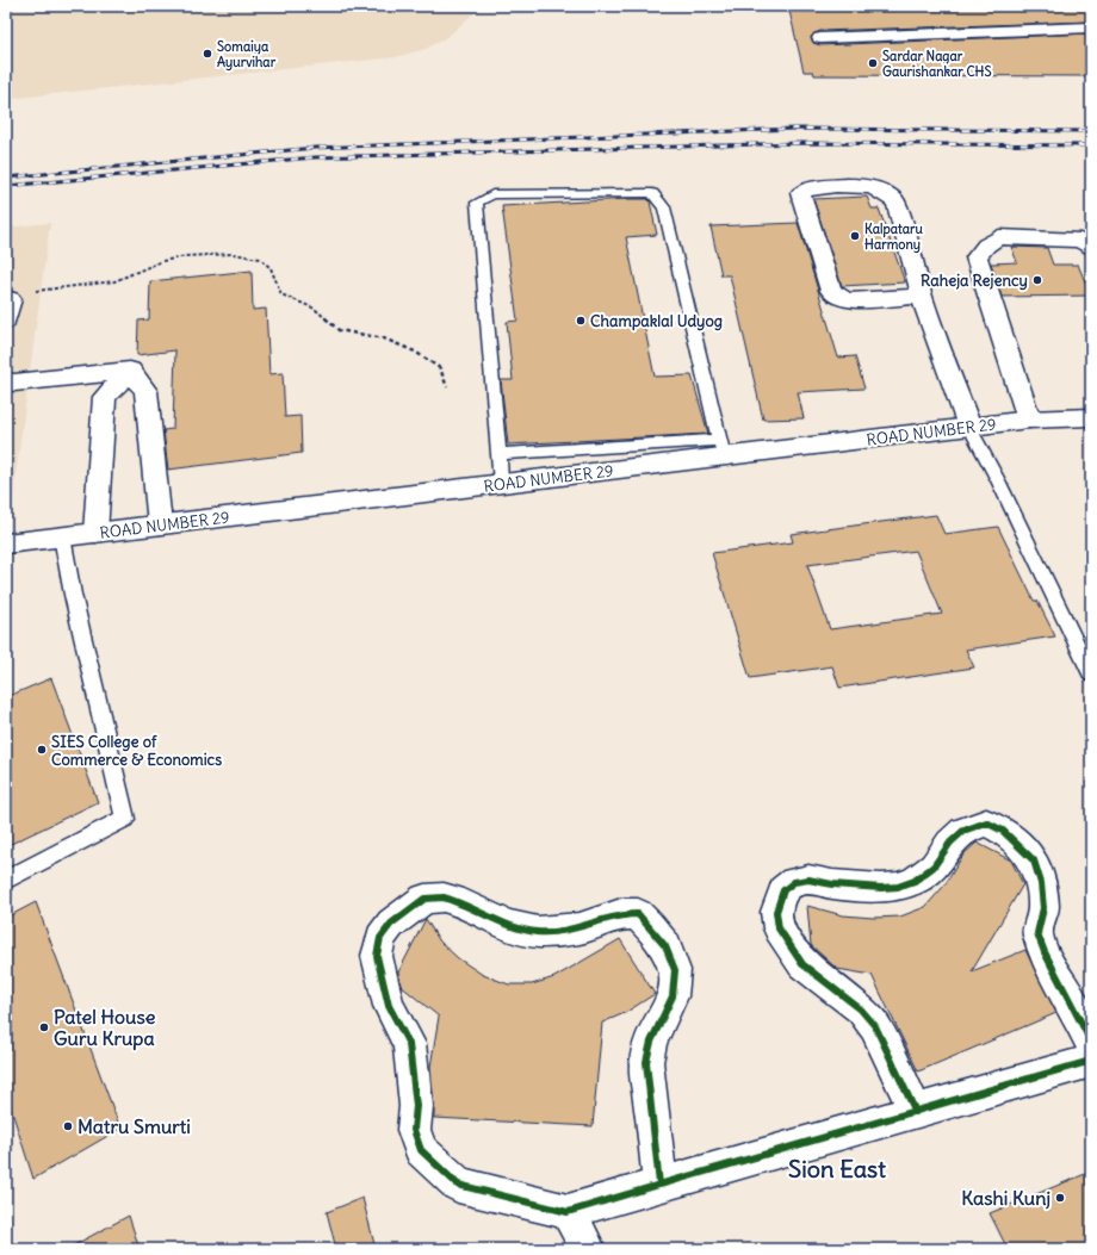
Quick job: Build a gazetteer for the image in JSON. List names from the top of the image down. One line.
{"streets":{"street":["ROAD NUMBER 29"]},"districts":["Sion East"],"places":["Somaiya Ayurvihar","Sardar Nagar Gaurishankar CHS","Kalpataru Harmony","Raheja Rejency","Champaklal Udyog","SIES College of Commerce & Economics","Patel House Guru Krupa","Matru Smurti","Kashi Kunj"]}
